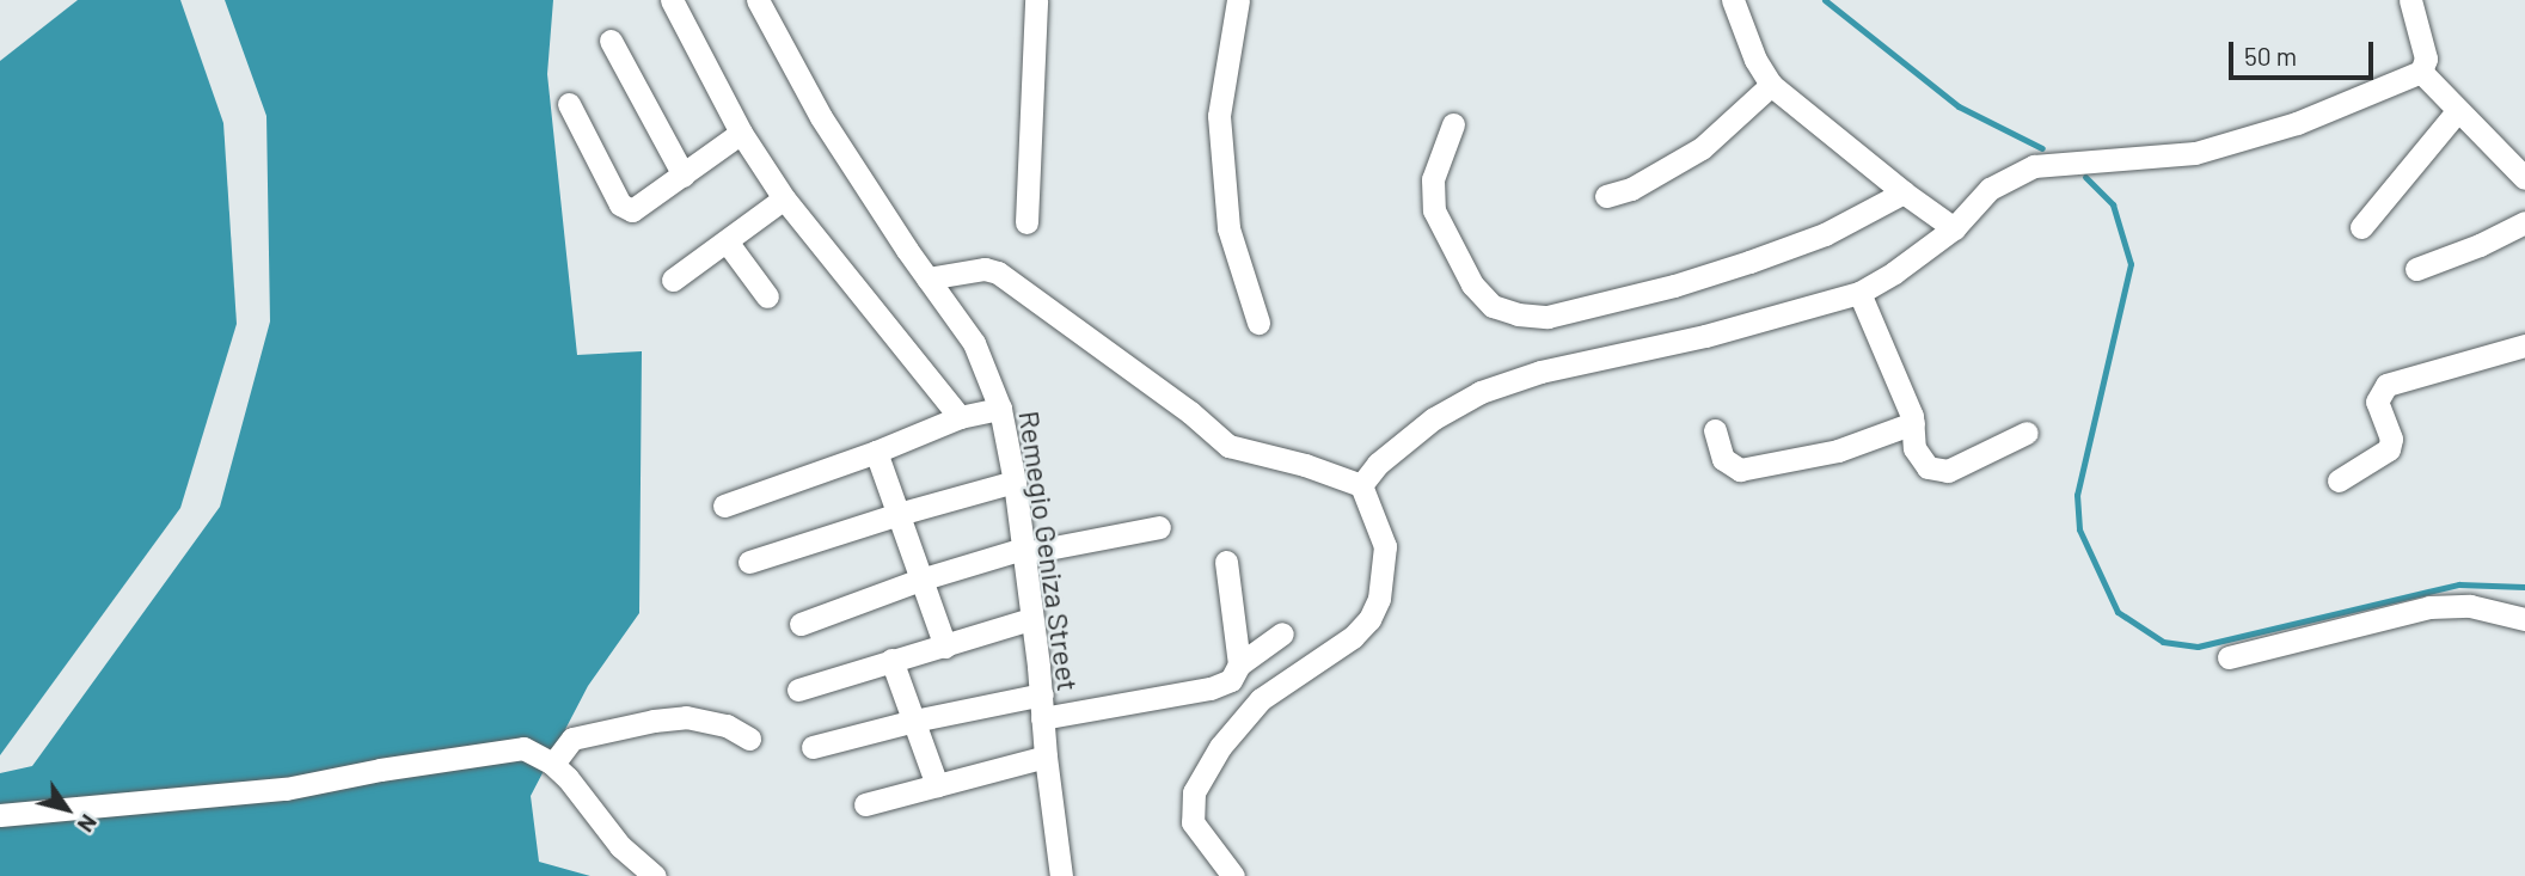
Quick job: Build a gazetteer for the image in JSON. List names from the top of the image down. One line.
{"streets":{"street":["Remegio Geniza Street"]},"scale_bar":"50 m","north":"bottom right"}
